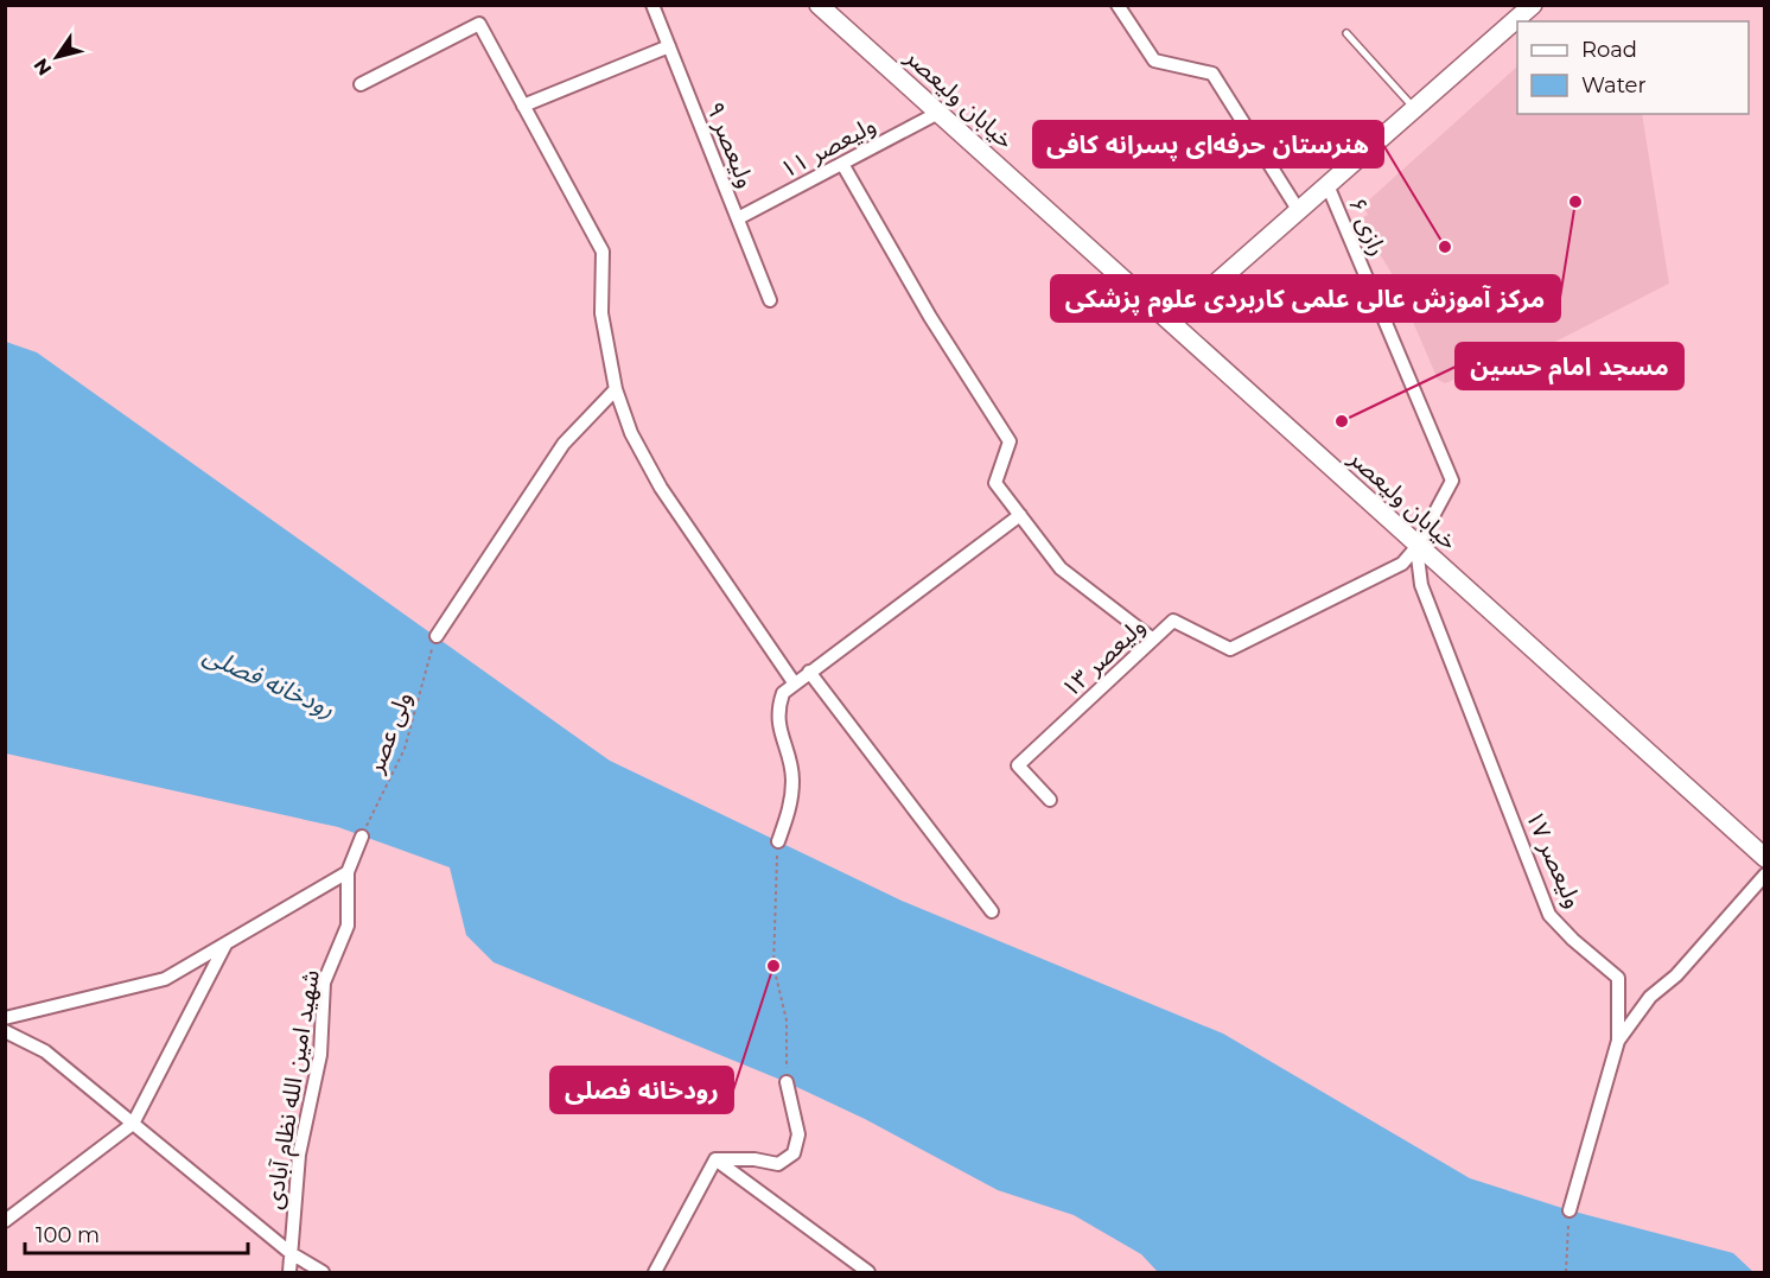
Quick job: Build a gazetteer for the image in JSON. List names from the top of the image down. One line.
{"streets":{"main road":["خیابان ولیعصر"],"street":["ولیعصر ۹","ولیعصر ۱۱","رازی ۶","ولیعصر ۱۳","ولیعصر ۱۷","شهید امین الله نظام آبادی"],"path":["ولی عصر"]},"crossings":[["خیابان ولیعصر","ولیعصر ۱۱"],["خیابان ولیعصر","رازی ۶"],["خیابان ولیعصر","ولیعصر ۱۳"],["خیابان ولیعصر","ولیعصر ۱۷"],["ولیعصر ۹","ولیعصر ۱۱"],["رازی ۶","ولیعصر ۱۳"],["رازی ۶","ولیعصر ۱۷"],["ولیعصر ۱۳","ولیعصر ۱۷"]],"water":["رودخانه فصلی"],"places":["مرکز آموزش عالی علمی کاربردی علوم پزشکی","هنرستان حرفه‌ای پسرانه کافی","مسجد امام حسین","رودخانه فصلی"],"legend":["Road","Water"],"scale_bar":"100 m","north":"bottom left"}
